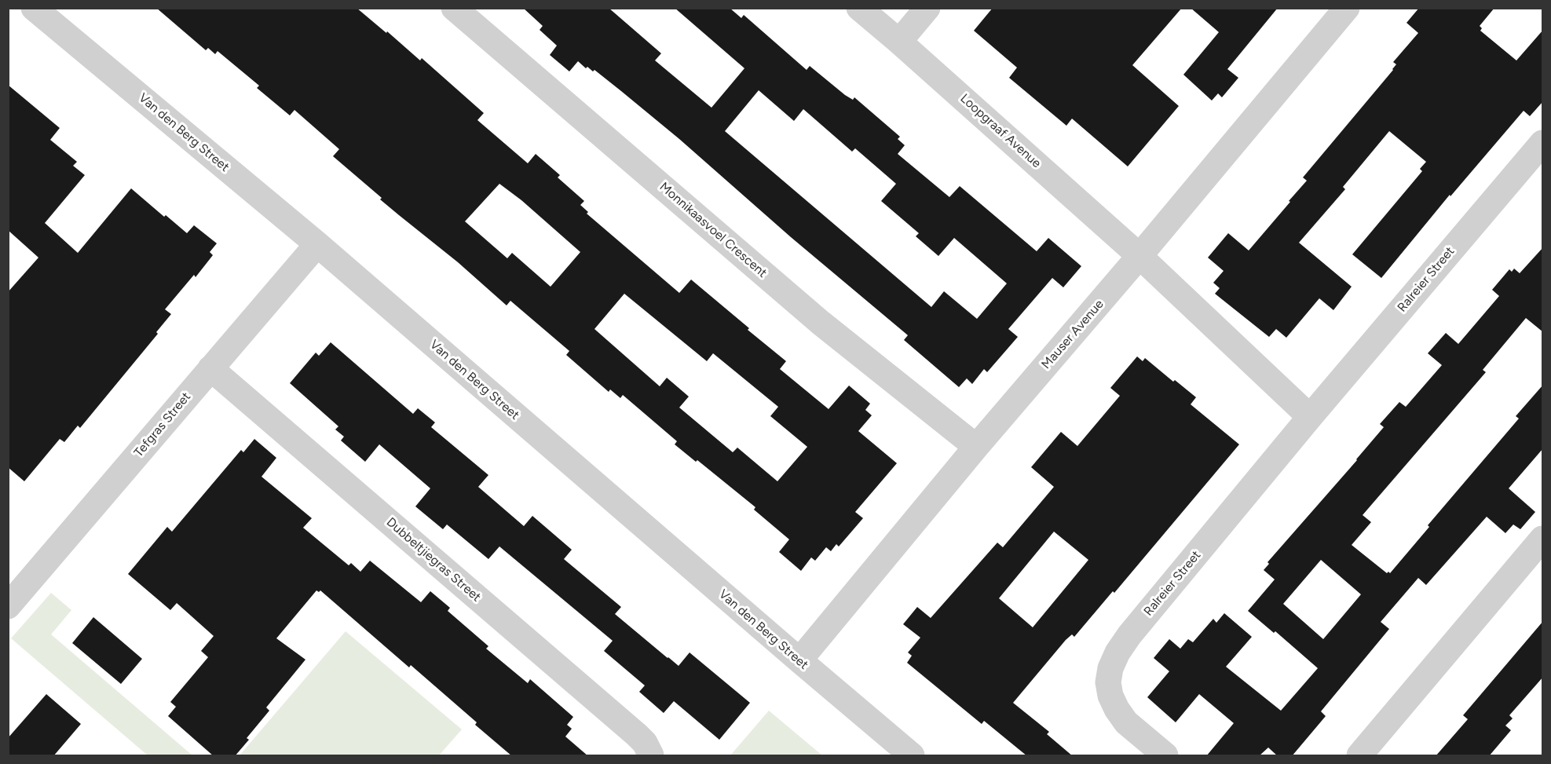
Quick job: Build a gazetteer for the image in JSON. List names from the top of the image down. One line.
{"streets":{"street":["Loopgraaf Avenue","Van den Berg Street","Monnikaasvoel Crescent","Ralreier Street","Mauser Avenue","Tefgras Street","Dubbeltjiegras Street"]},"crossings":[["Loopgraaf Avenue","Mauser Avenue"],["Van den Berg Street","Mauser Avenue"],["Van den Berg Street","Tefgras Street"],["Monnikaasvoel Crescent","Mauser Avenue"],["Tefgras Street","Dubbeltjiegras Street"]]}
